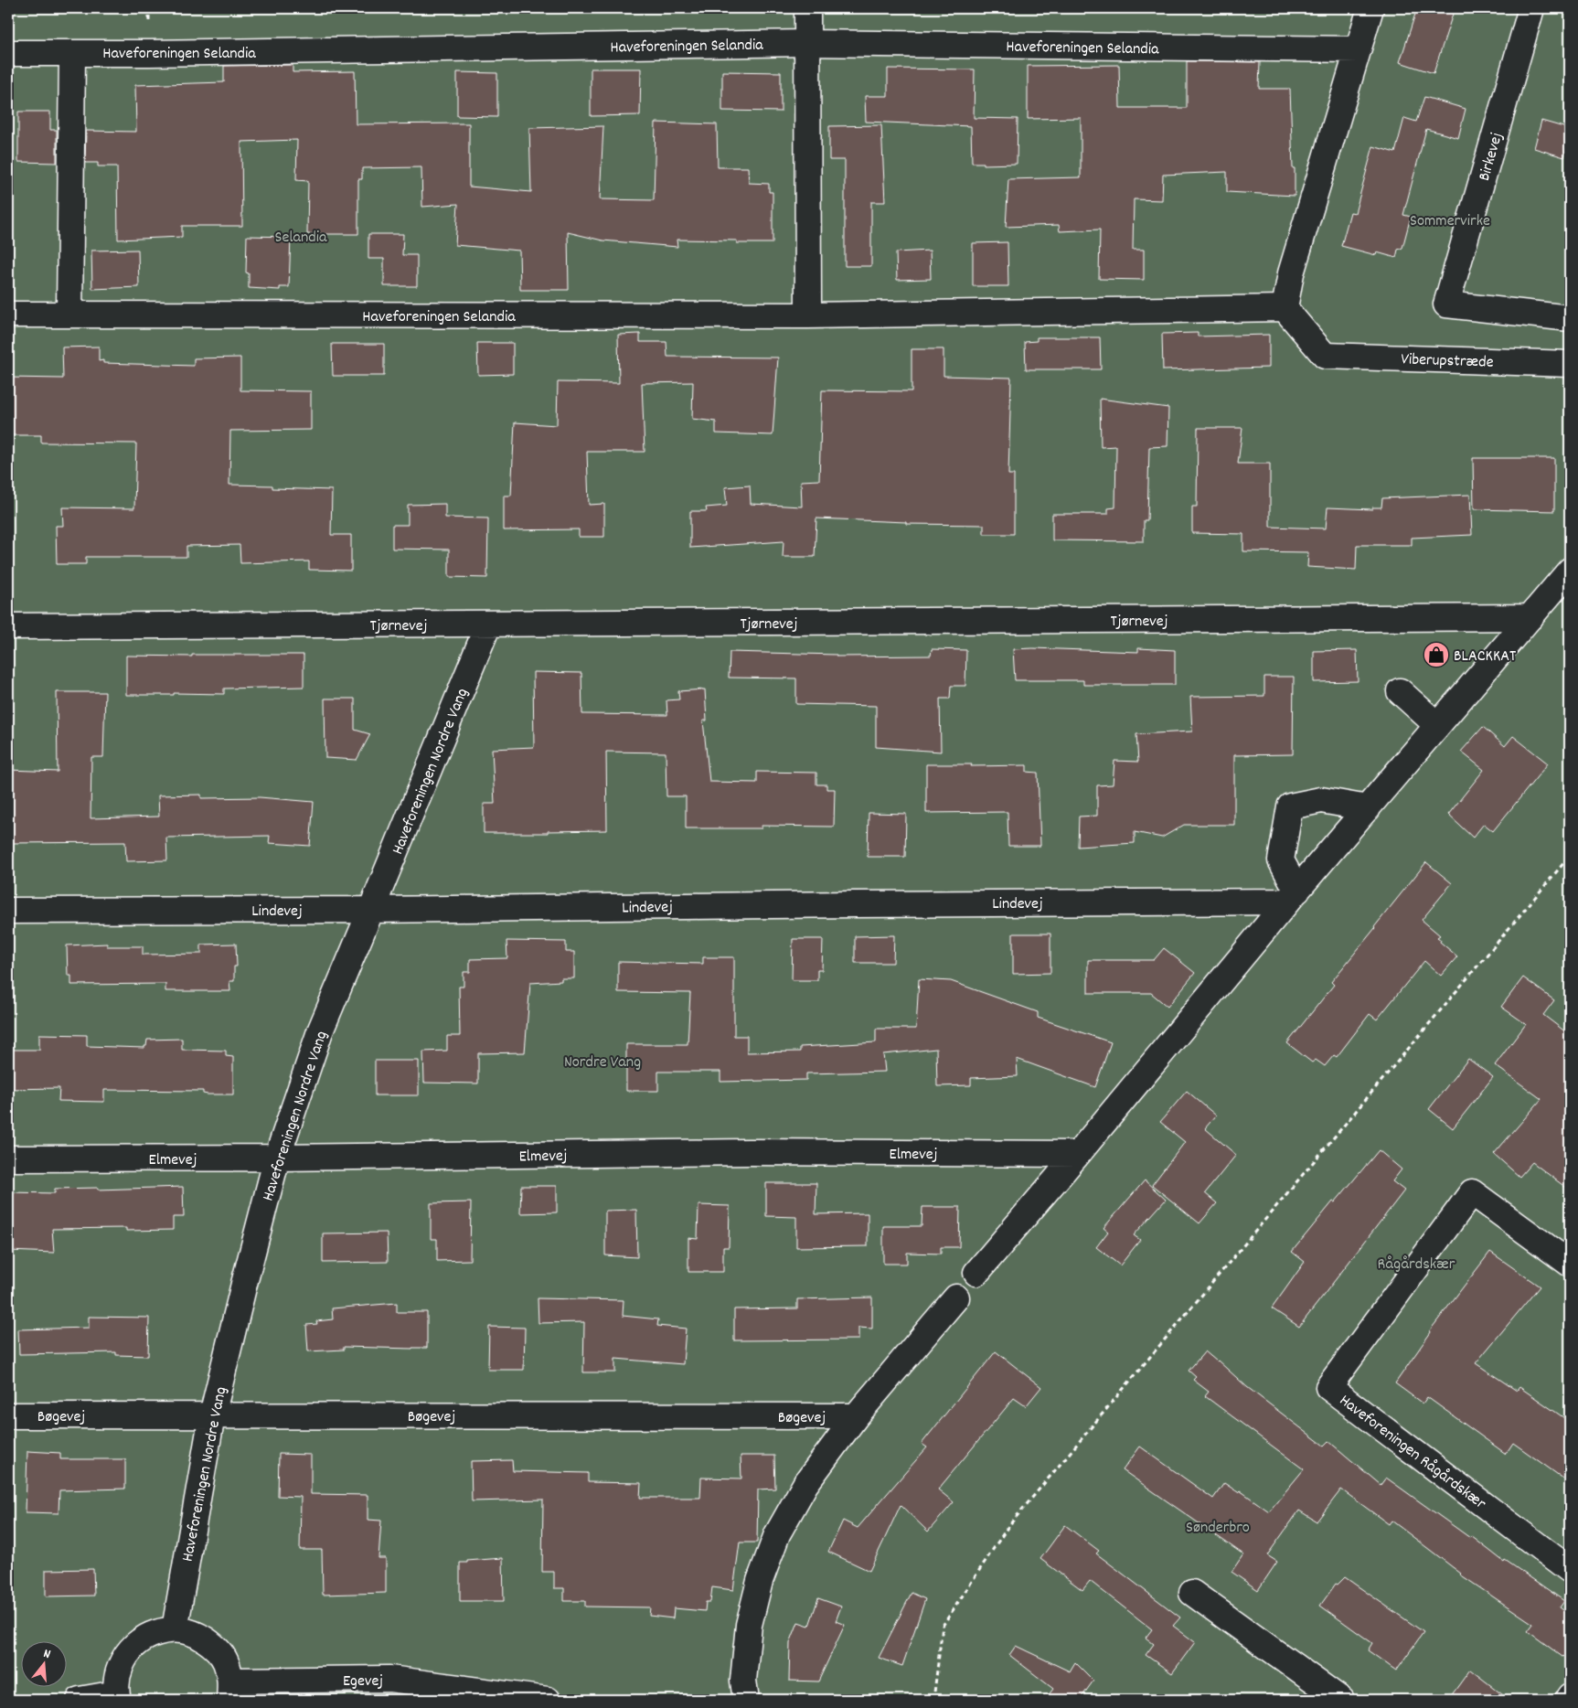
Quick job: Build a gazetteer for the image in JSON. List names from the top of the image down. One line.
{"streets":{"street":["Haveforeningen Selandia","Birkevej","Viberupstræde","Tjørnevej","Haveforeningen Nordre Vang","Lindevej","Elmevej","Bøgevej","Haveforeningen Rågårdskær","Egevej"]},"crossings":[["Haveforeningen Selandia","Viberupstræde"],["Tjørnevej","Haveforeningen Nordre Vang"],["Haveforeningen Nordre Vang","Lindevej"],["Haveforeningen Nordre Vang","Elmevej"],["Haveforeningen Nordre Vang","Bøgevej"]],"parks":["Sommervirke","Selandia","Nordre Vang","Rågårdskær","Sønderbro"],"places":{"shop":["BLACKKAT"]},"north":"top"}
